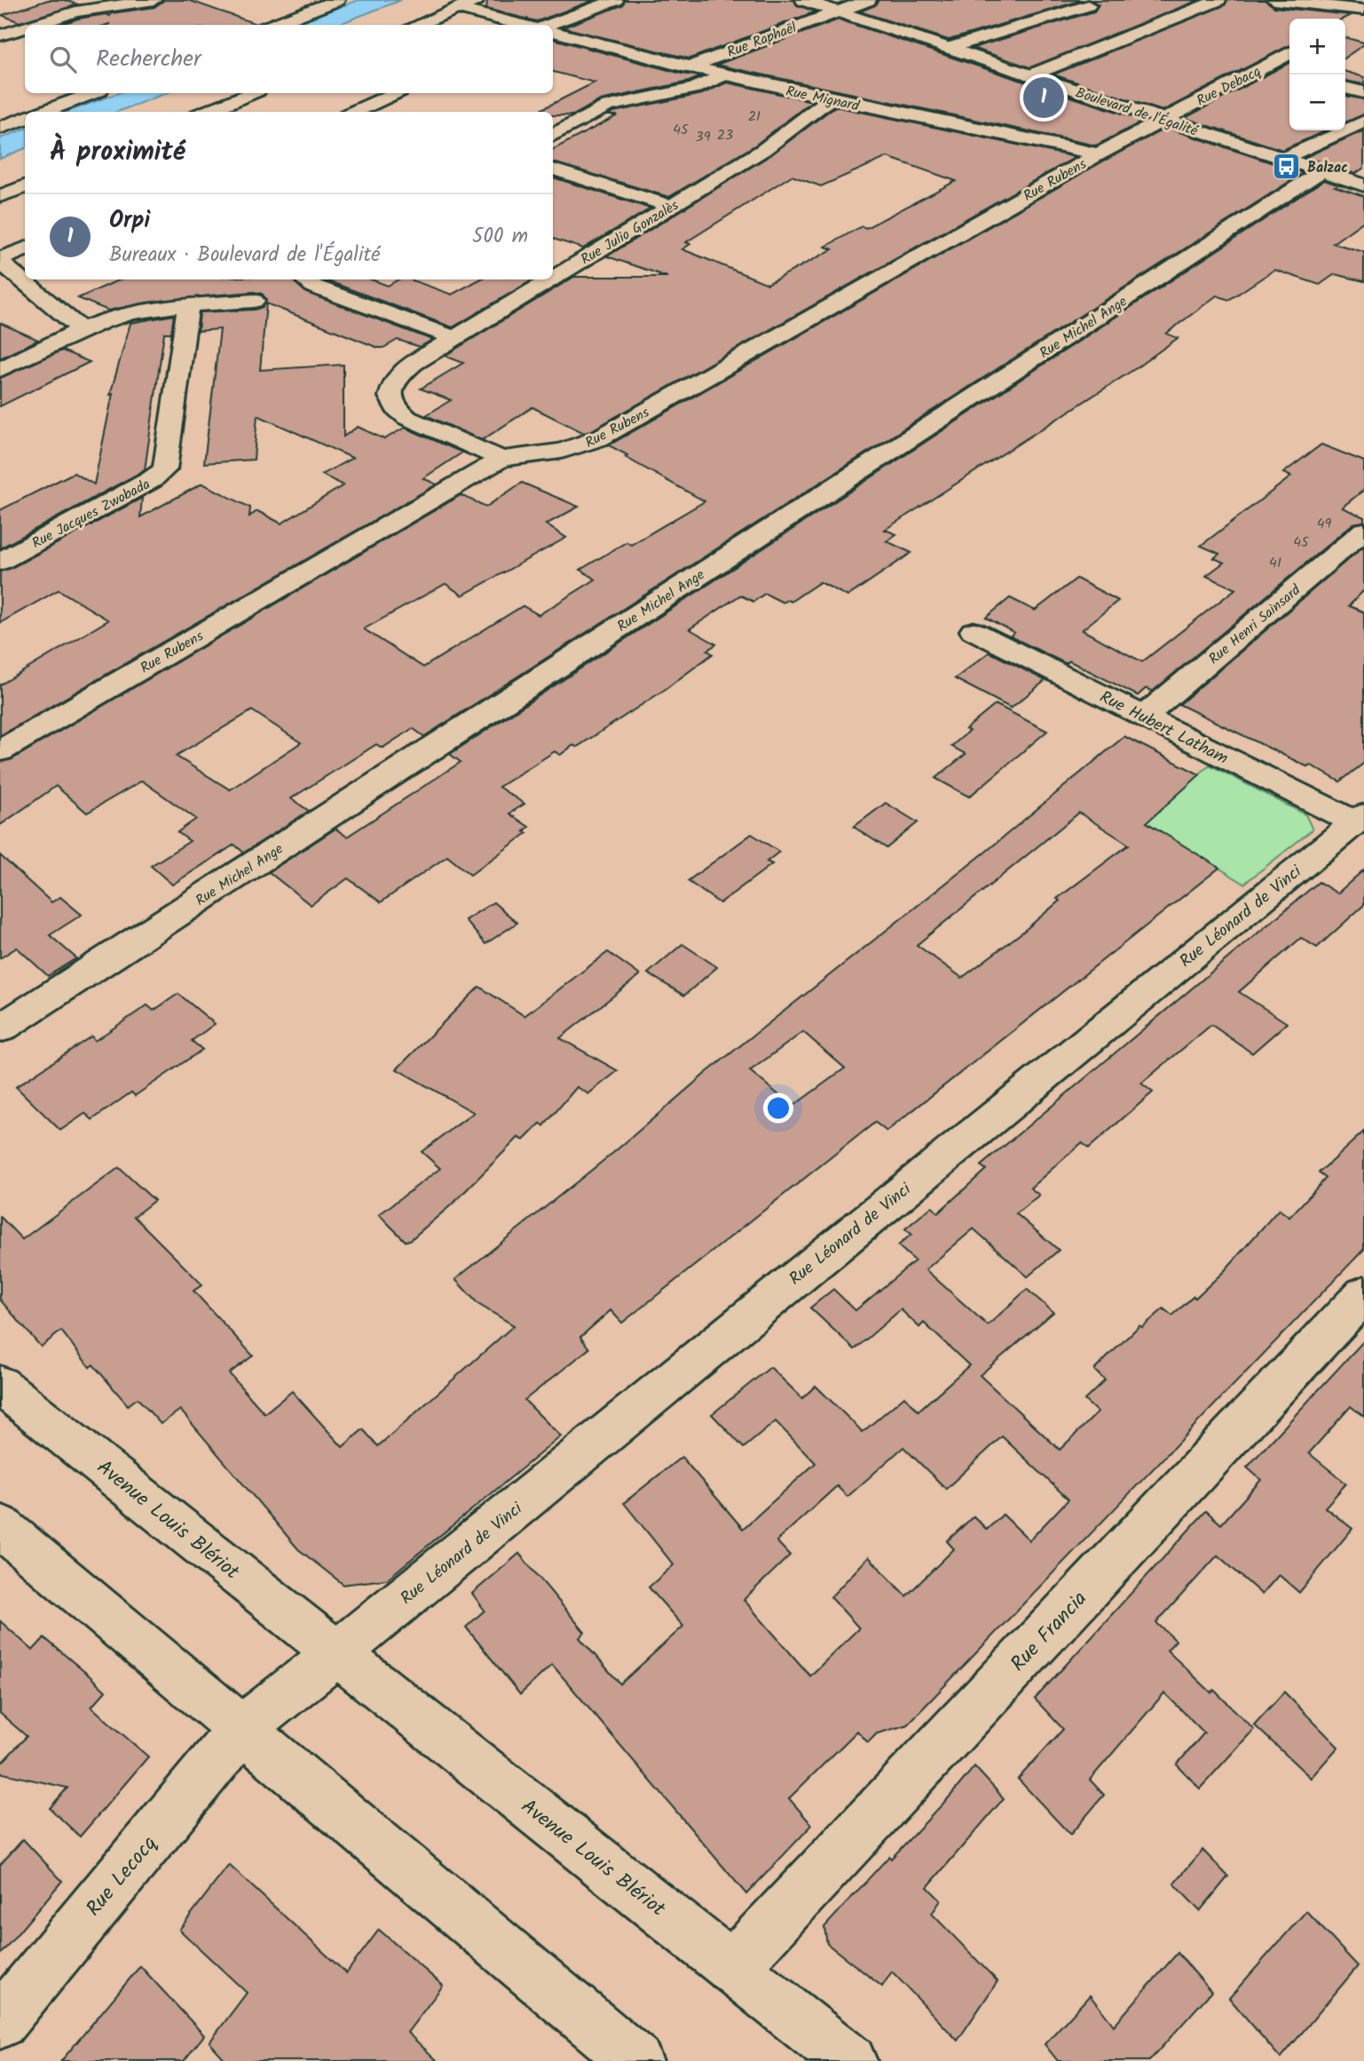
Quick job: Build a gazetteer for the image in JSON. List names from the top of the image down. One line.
{"streets":{"street":["Rue Raphaël","Rue Debacq","Rue Mignard","Boulevard de l'Égalité","Rue Rubens","Rue Julio Gonzalès","Rue Michel Ange","Rue Jacques Zwobada","Rue Henri Sainsard","Rue Hubert Latham","Rue Léonard de Vinci","Avenue Louis Blériot","Rue Francia","Rue Lecocq"]},"crossings":[["Rue Raphaël","Rue Mignard"],["Rue Raphaël","Boulevard de l'Égalité"],["Rue Debacq","Boulevard de l'Égalité"],["Rue Debacq","Rue Rubens"],["Rue Mignard","Rue Rubens"],["Rue Mignard","Rue Julio Gonzalès"],["Boulevard de l'Égalité","Rue Rubens"],["Boulevard de l'Égalité","Rue Michel Ange"],["Rue Rubens","Rue Julio Gonzalès"],["Rue Henri Sainsard","Rue Hubert Latham"],["Rue Hubert Latham","Rue Léonard de Vinci"],["Rue Léonard de Vinci","Avenue Louis Blériot"],["Avenue Louis Blériot","Rue Francia"]],"places":{"bus stop":["Balzac"]},"house_numbers":["21","45","23","39","49","45","41"],"page":{"map_buttons":["+","−"],"search":"Rechercher","pins":"1","heading":"À proximité","list":[{"mark":"1","name":"Orpi","note":"Bureaux · Boulevard de l'Égalité","value":"500 m"}]}}
